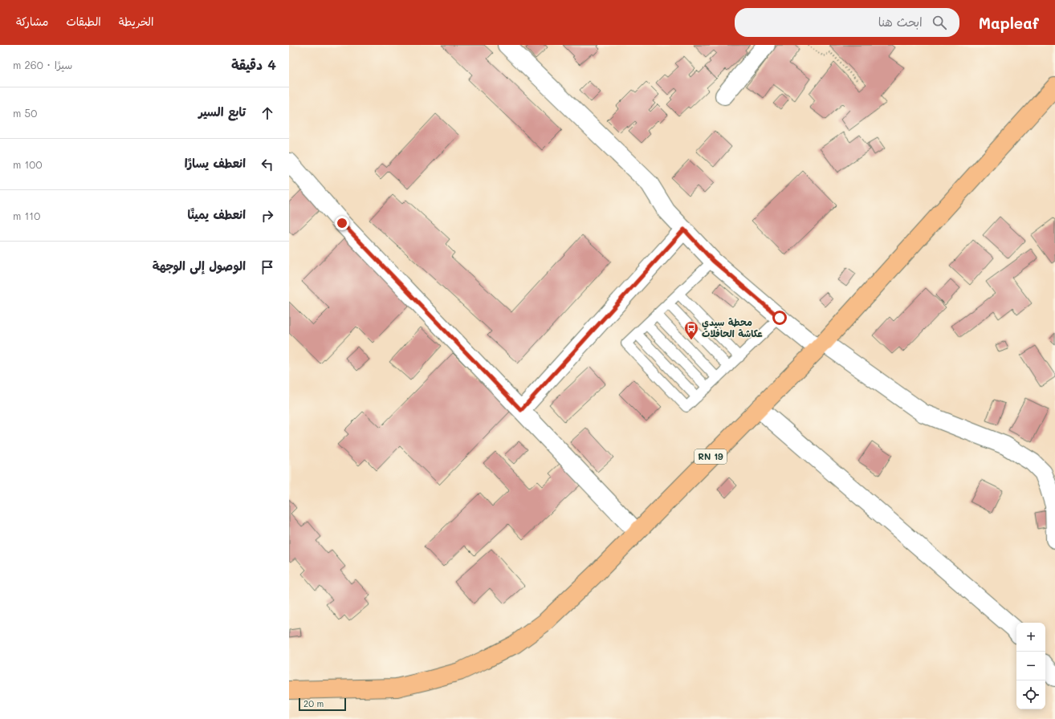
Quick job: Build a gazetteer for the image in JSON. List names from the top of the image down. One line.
{"streets":{"main road":["RN 19"]},"places":{"bus stop":["محطة سيدي عكاشة الحافلات"]},"scale_bar":"20 m","page":{"header":"Mapleaf","search":"ابحث هنا","nav":["الخريطة","الطبقات","مشاركة"],"heading":["4 دقيقة","سيرًا · 260 m"],"list":[["تابع السير","50 m"],["انعطف يسارًا","100 m"],["انعطف يمينًا","110 m"],"الوصول إلى الوجهة"],"map_buttons":["+","−"],"scale":"20 m"}}
